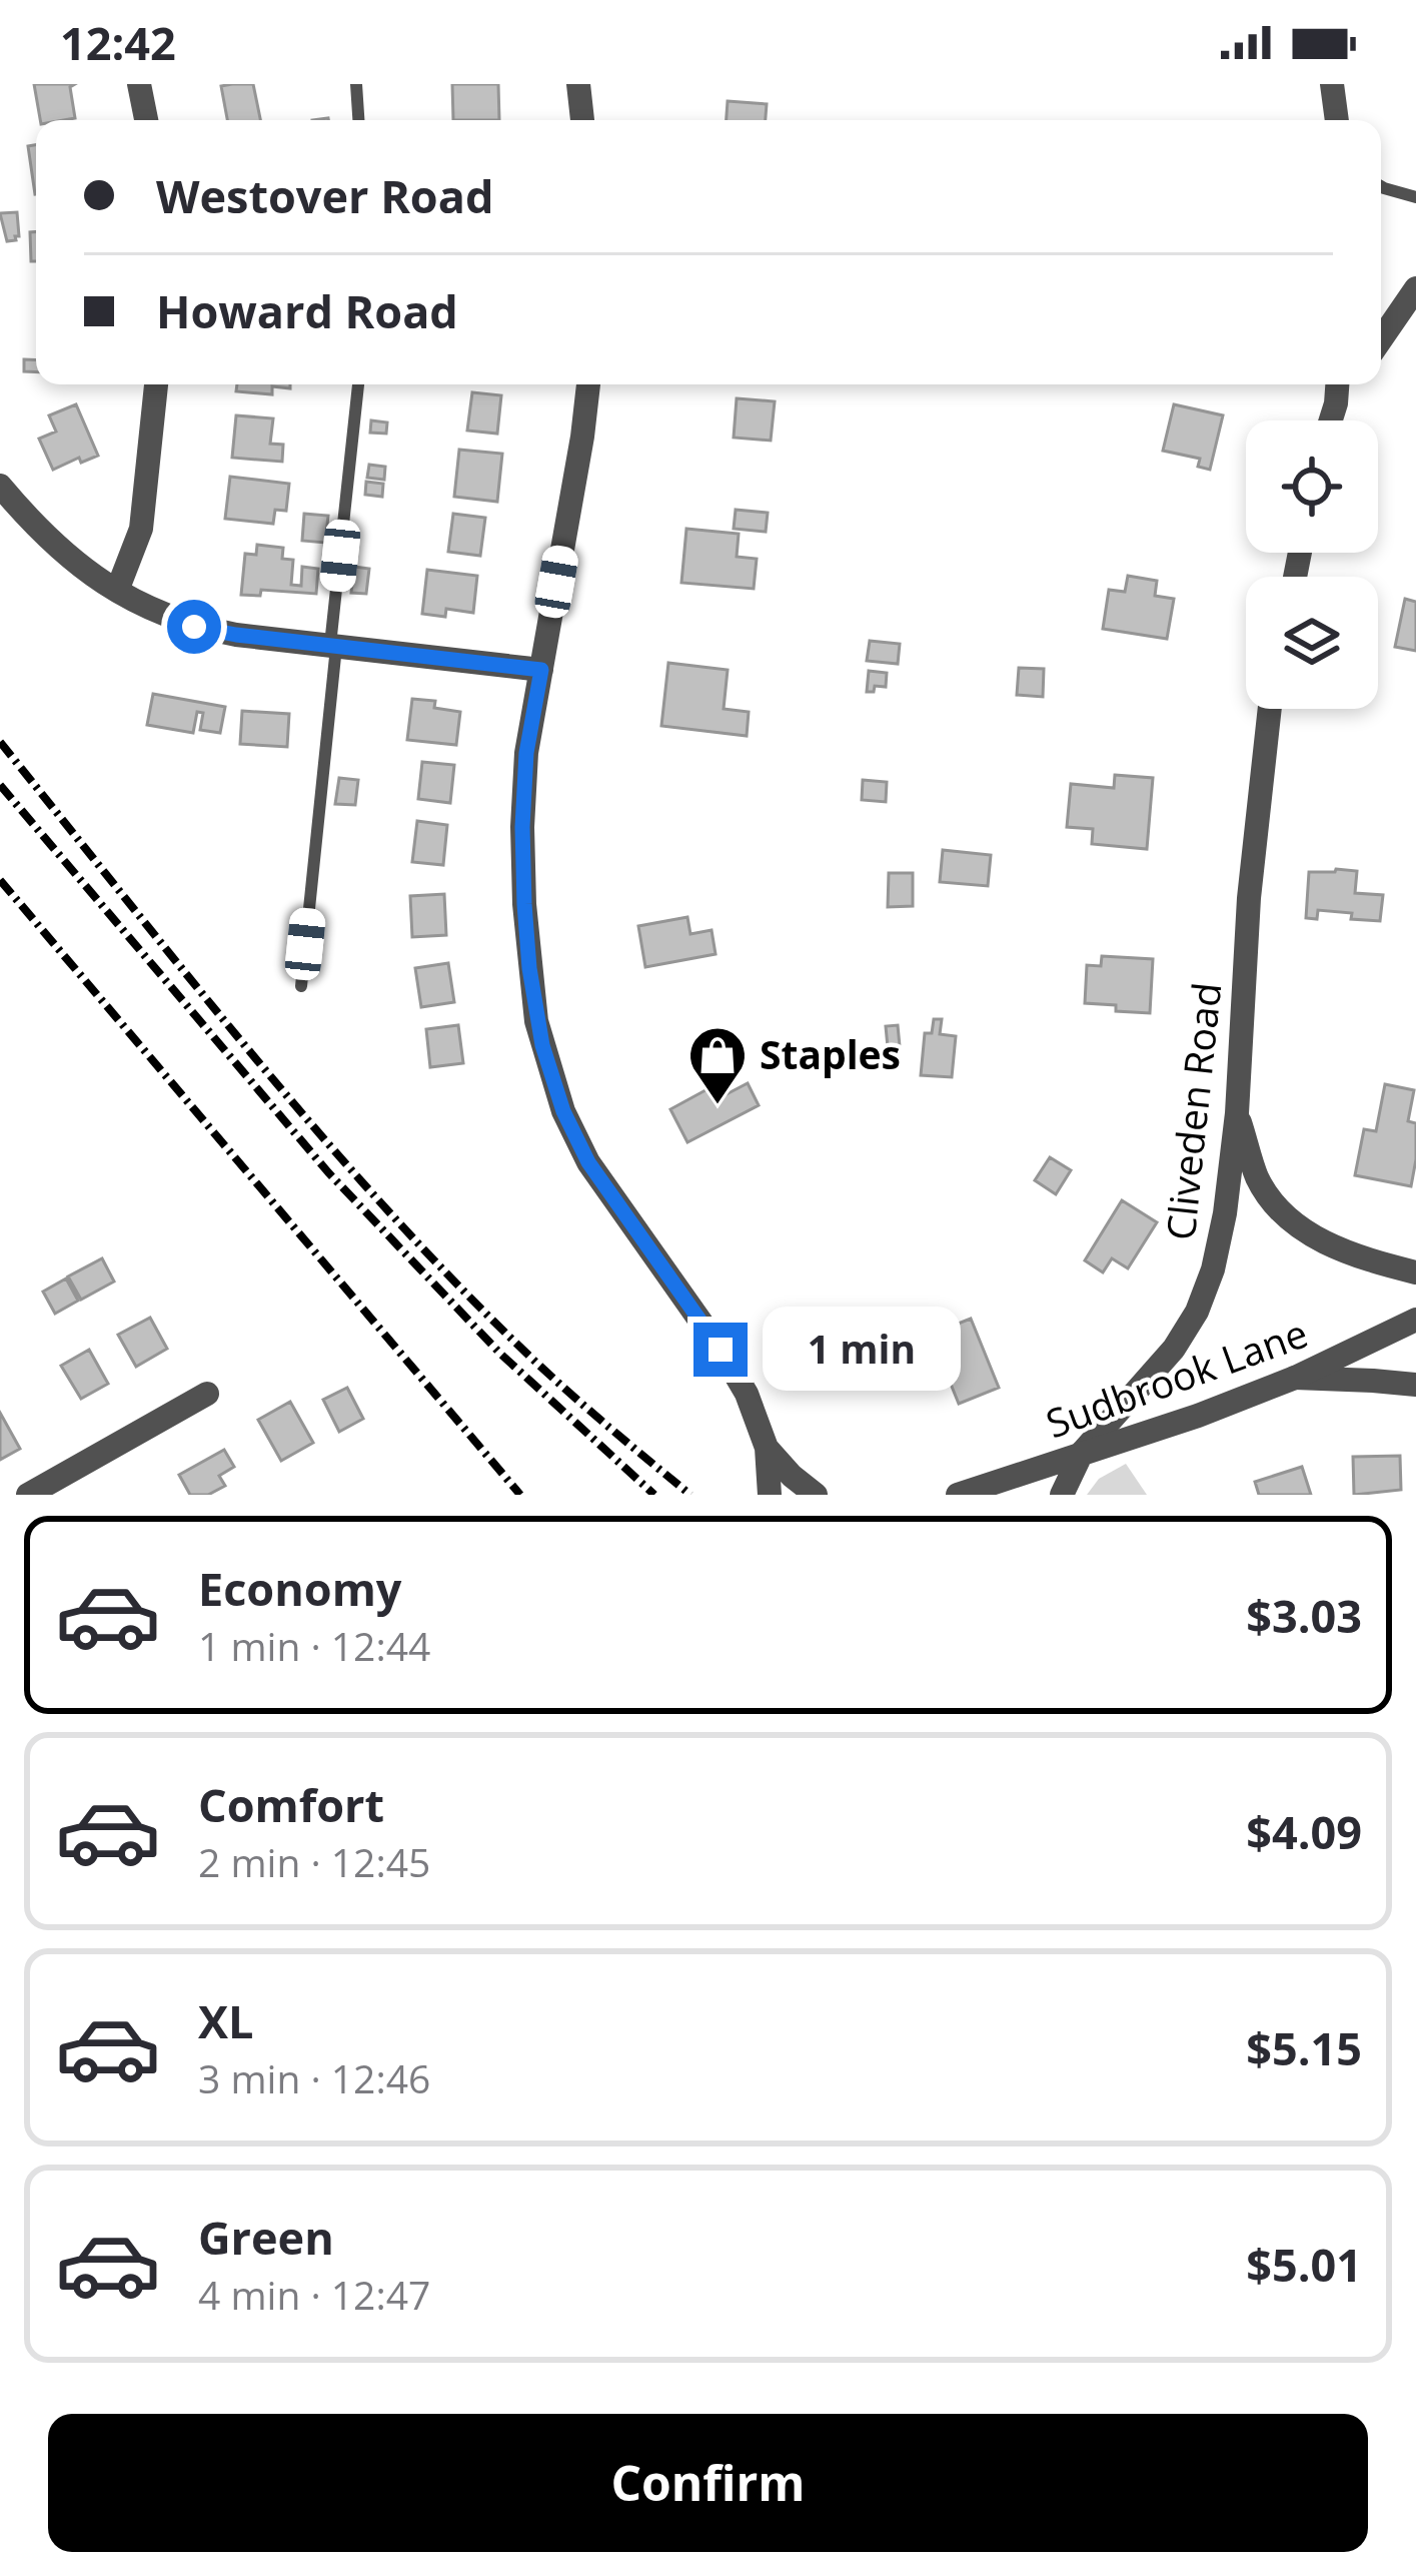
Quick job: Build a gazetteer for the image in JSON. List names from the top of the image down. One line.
{"streets":{"street":["Cliveden Road","Sudbrook Lane"]},"crossings":[["Cliveden Road","Sudbrook Lane"]],"places":{"shop":["Staples"]},"page":{"status":"12:42","banner":["Westover Road","Howard Road"],"bubble":"1 min","list":[{"name":"Economy","note":"1 min · 12:44","value":"$3.03"},{"name":"Comfort","note":"2 min · 12:45","value":"$4.09"},{"name":"XL","note":"3 min · 12:46","value":"$5.15"},{"name":"Green","note":"4 min · 12:47","value":"$5.01"}],"buttons":"Confirm"}}
